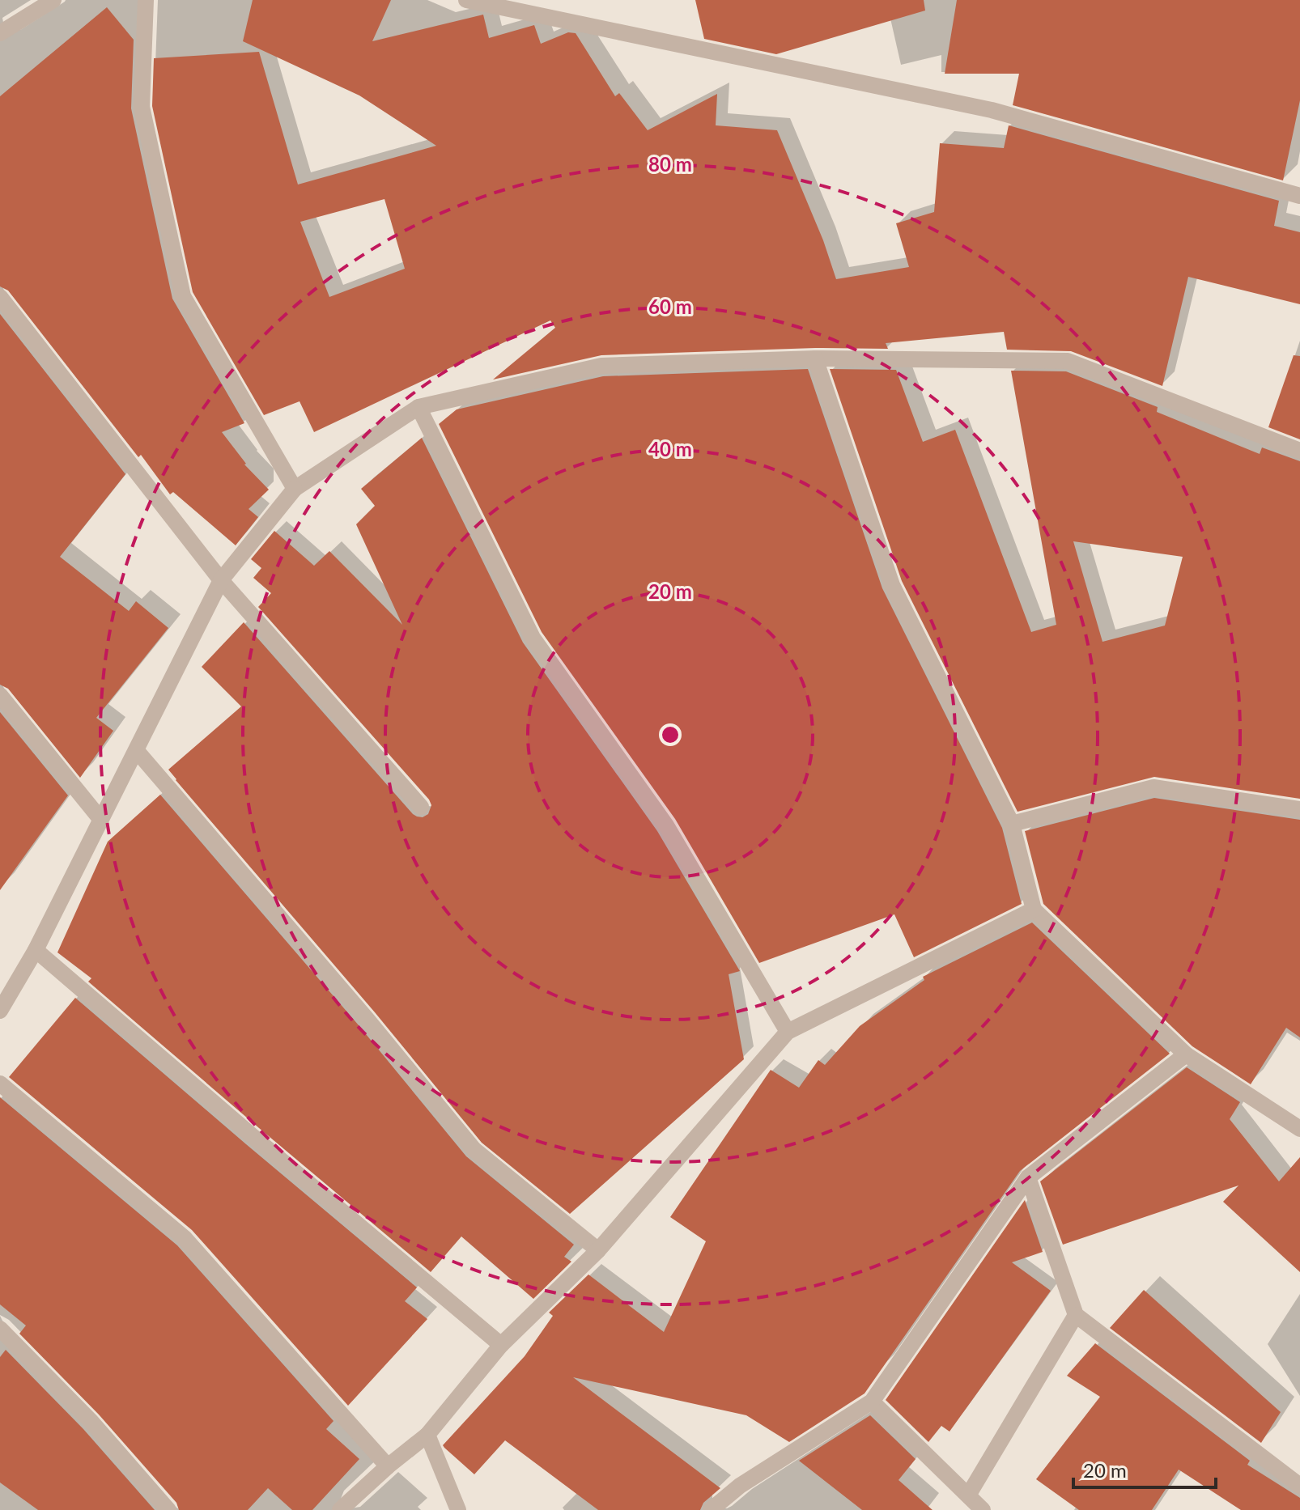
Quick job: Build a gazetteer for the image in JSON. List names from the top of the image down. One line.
{"scale_bar":"20 m","rings":["80 m","60 m","40 m","20 m"]}
